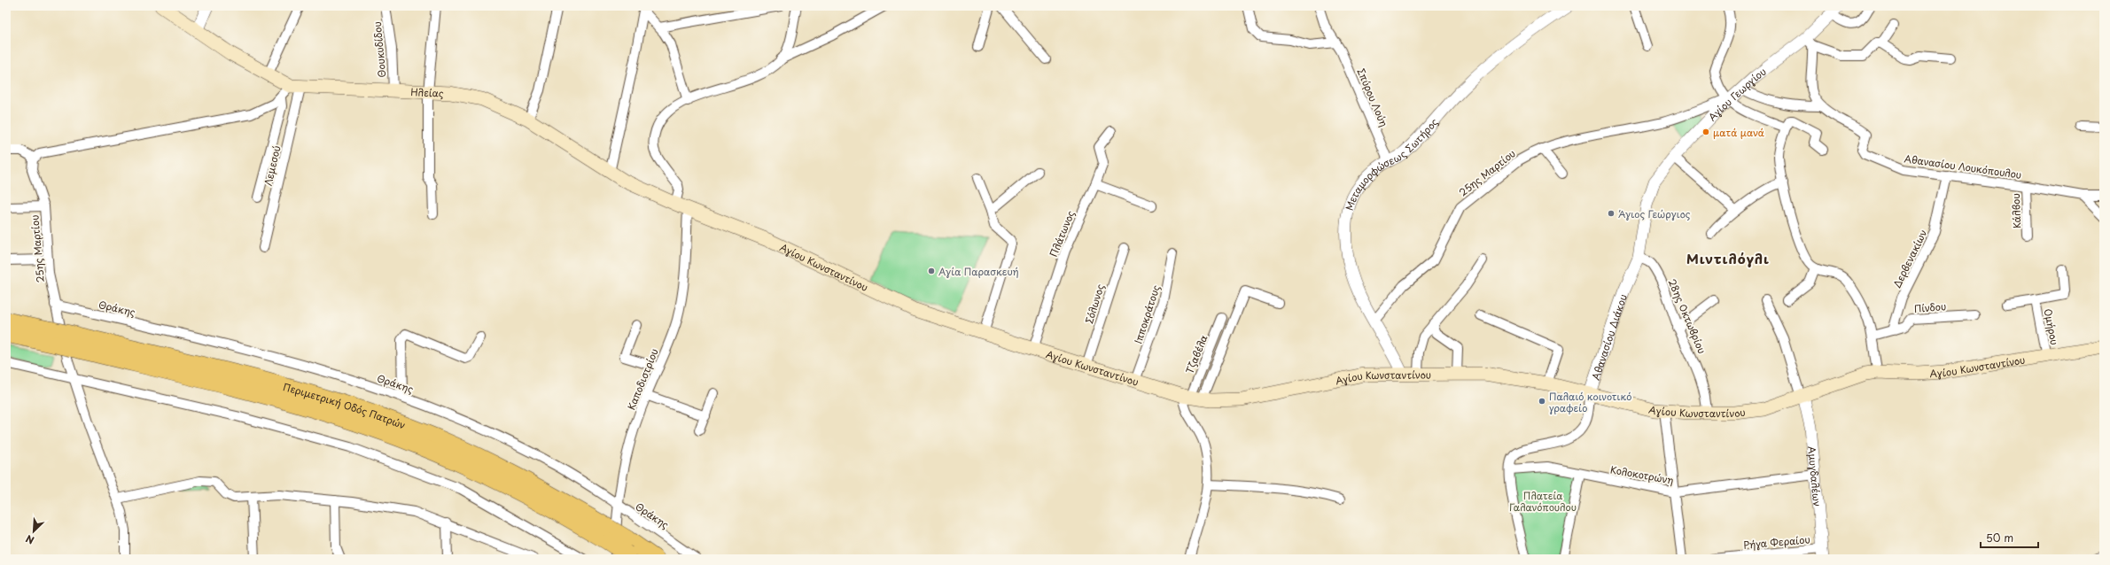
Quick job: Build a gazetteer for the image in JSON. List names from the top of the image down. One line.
{"streets":{"highway":["Περιμετρική Οδός Πατρών"],"main road":["Ηλείας","Αγίου Κωνσταντίνου"],"street":["Θουκυδίδου","Αγίου Γεωργίου","Σπύρου Λούη","Μεταμορφώσεως Σωτήρος","Λεμεσού","Αθανασίου Λουκόπουλου","25ης Μαρτίου","Κάλβου","Πλάτωνος","Δερβενακίων","Σόλωνος","Πίνδου","Θράκης","Ιπποκράτους","28ης Οκτωβρίου","Ομήρου","Αθανασίου Διάκου","Τζαβέλα","Καποδιστρίου","Κολοκοτρώνη","Αμυγδαλέων","Ρήγα Φεραίου"]},"crossings":[["Θουκυδίδου","Ηλείας"],["Ηλείας","Λεμεσού"],["Ηλείας","Αγίου Κωνσταντίνου"],["Ηλείας","Καποδιστρίου"],["Αγίου Γεωργίου","25ης Μαρτίου"],["Αγίου Γεωργίου","28ης Οκτωβρίου"],["Αγίου Γεωργίου","Αθανασίου Διάκου"],["Σπύρου Λούη","Μεταμορφώσεως Σωτήρος"],["Μεταμορφώσεως Σωτήρος","25ης Μαρτίου"],["Μεταμορφώσεως Σωτήρος","Αγίου Κωνσταντίνου"],["Αθανασίου Λουκόπουλου","Κάλβου"],["Αθανασίου Λουκόπουλου","Δερβενακίων"],["25ης Μαρτίου","Θράκης"],["Πλάτωνος","Αγίου Κωνσταντίνου"],["Δερβενακίων","Πίνδου"],["Αγίου Κωνσταντίνου","Σόλωνος"],["Αγίου Κωνσταντίνου","Ιπποκράτους"],["Αγίου Κωνσταντίνου","28ης Οκτωβρίου"],["Αγίου Κωνσταντίνου","Ομήρου"],["Αγίου Κωνσταντίνου","Αθανασίου Διάκου"],["Αγίου Κωνσταντίνου","Τζαβέλα"],["Αγίου Κωνσταντίνου","Καποδιστρίου"],["Αγίου Κωνσταντίνου","Αμυγδαλέων"],["Θράκης","Καποδιστρίου"],["28ης Οκτωβρίου","Αθανασίου Διάκου"],["Αθανασίου Διάκου","Κολοκοτρώνη"],["Καποδιστρίου","Περιμετρική Οδός Πατρών"],["Κολοκοτρώνη","Αμυγδαλέων"],["Αμυγδαλέων","Ρήγα Φεραίου"]],"districts":["Μιντιλόγλι"],"parks":["Πλατεία Γαλανόπουλου"],"places":["ματά μανά","Άγιος Γεώργιος","Αγία Παρασκευή","Παλαιό κοινοτικό γραφείο"],"scale_bar":"50 m","north":"bottom left"}
